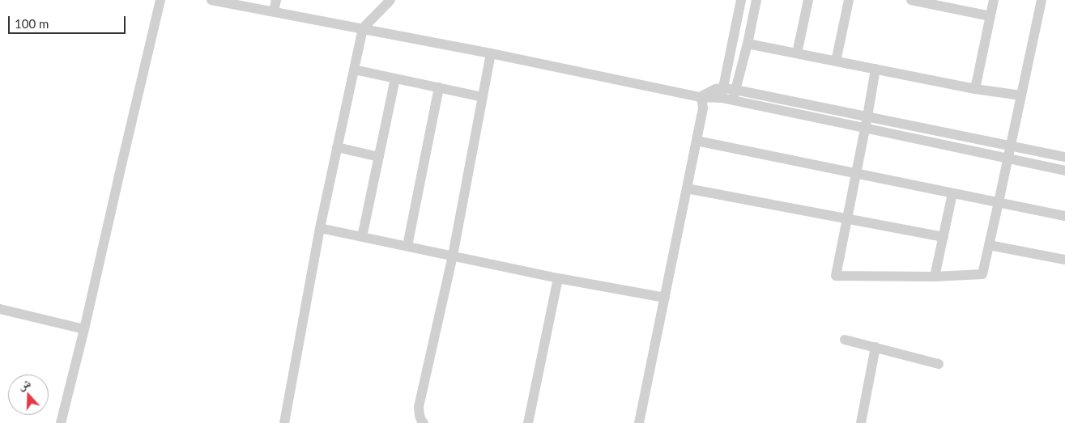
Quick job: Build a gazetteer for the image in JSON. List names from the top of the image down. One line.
{"scale_bar":"100 m","north":"top"}
